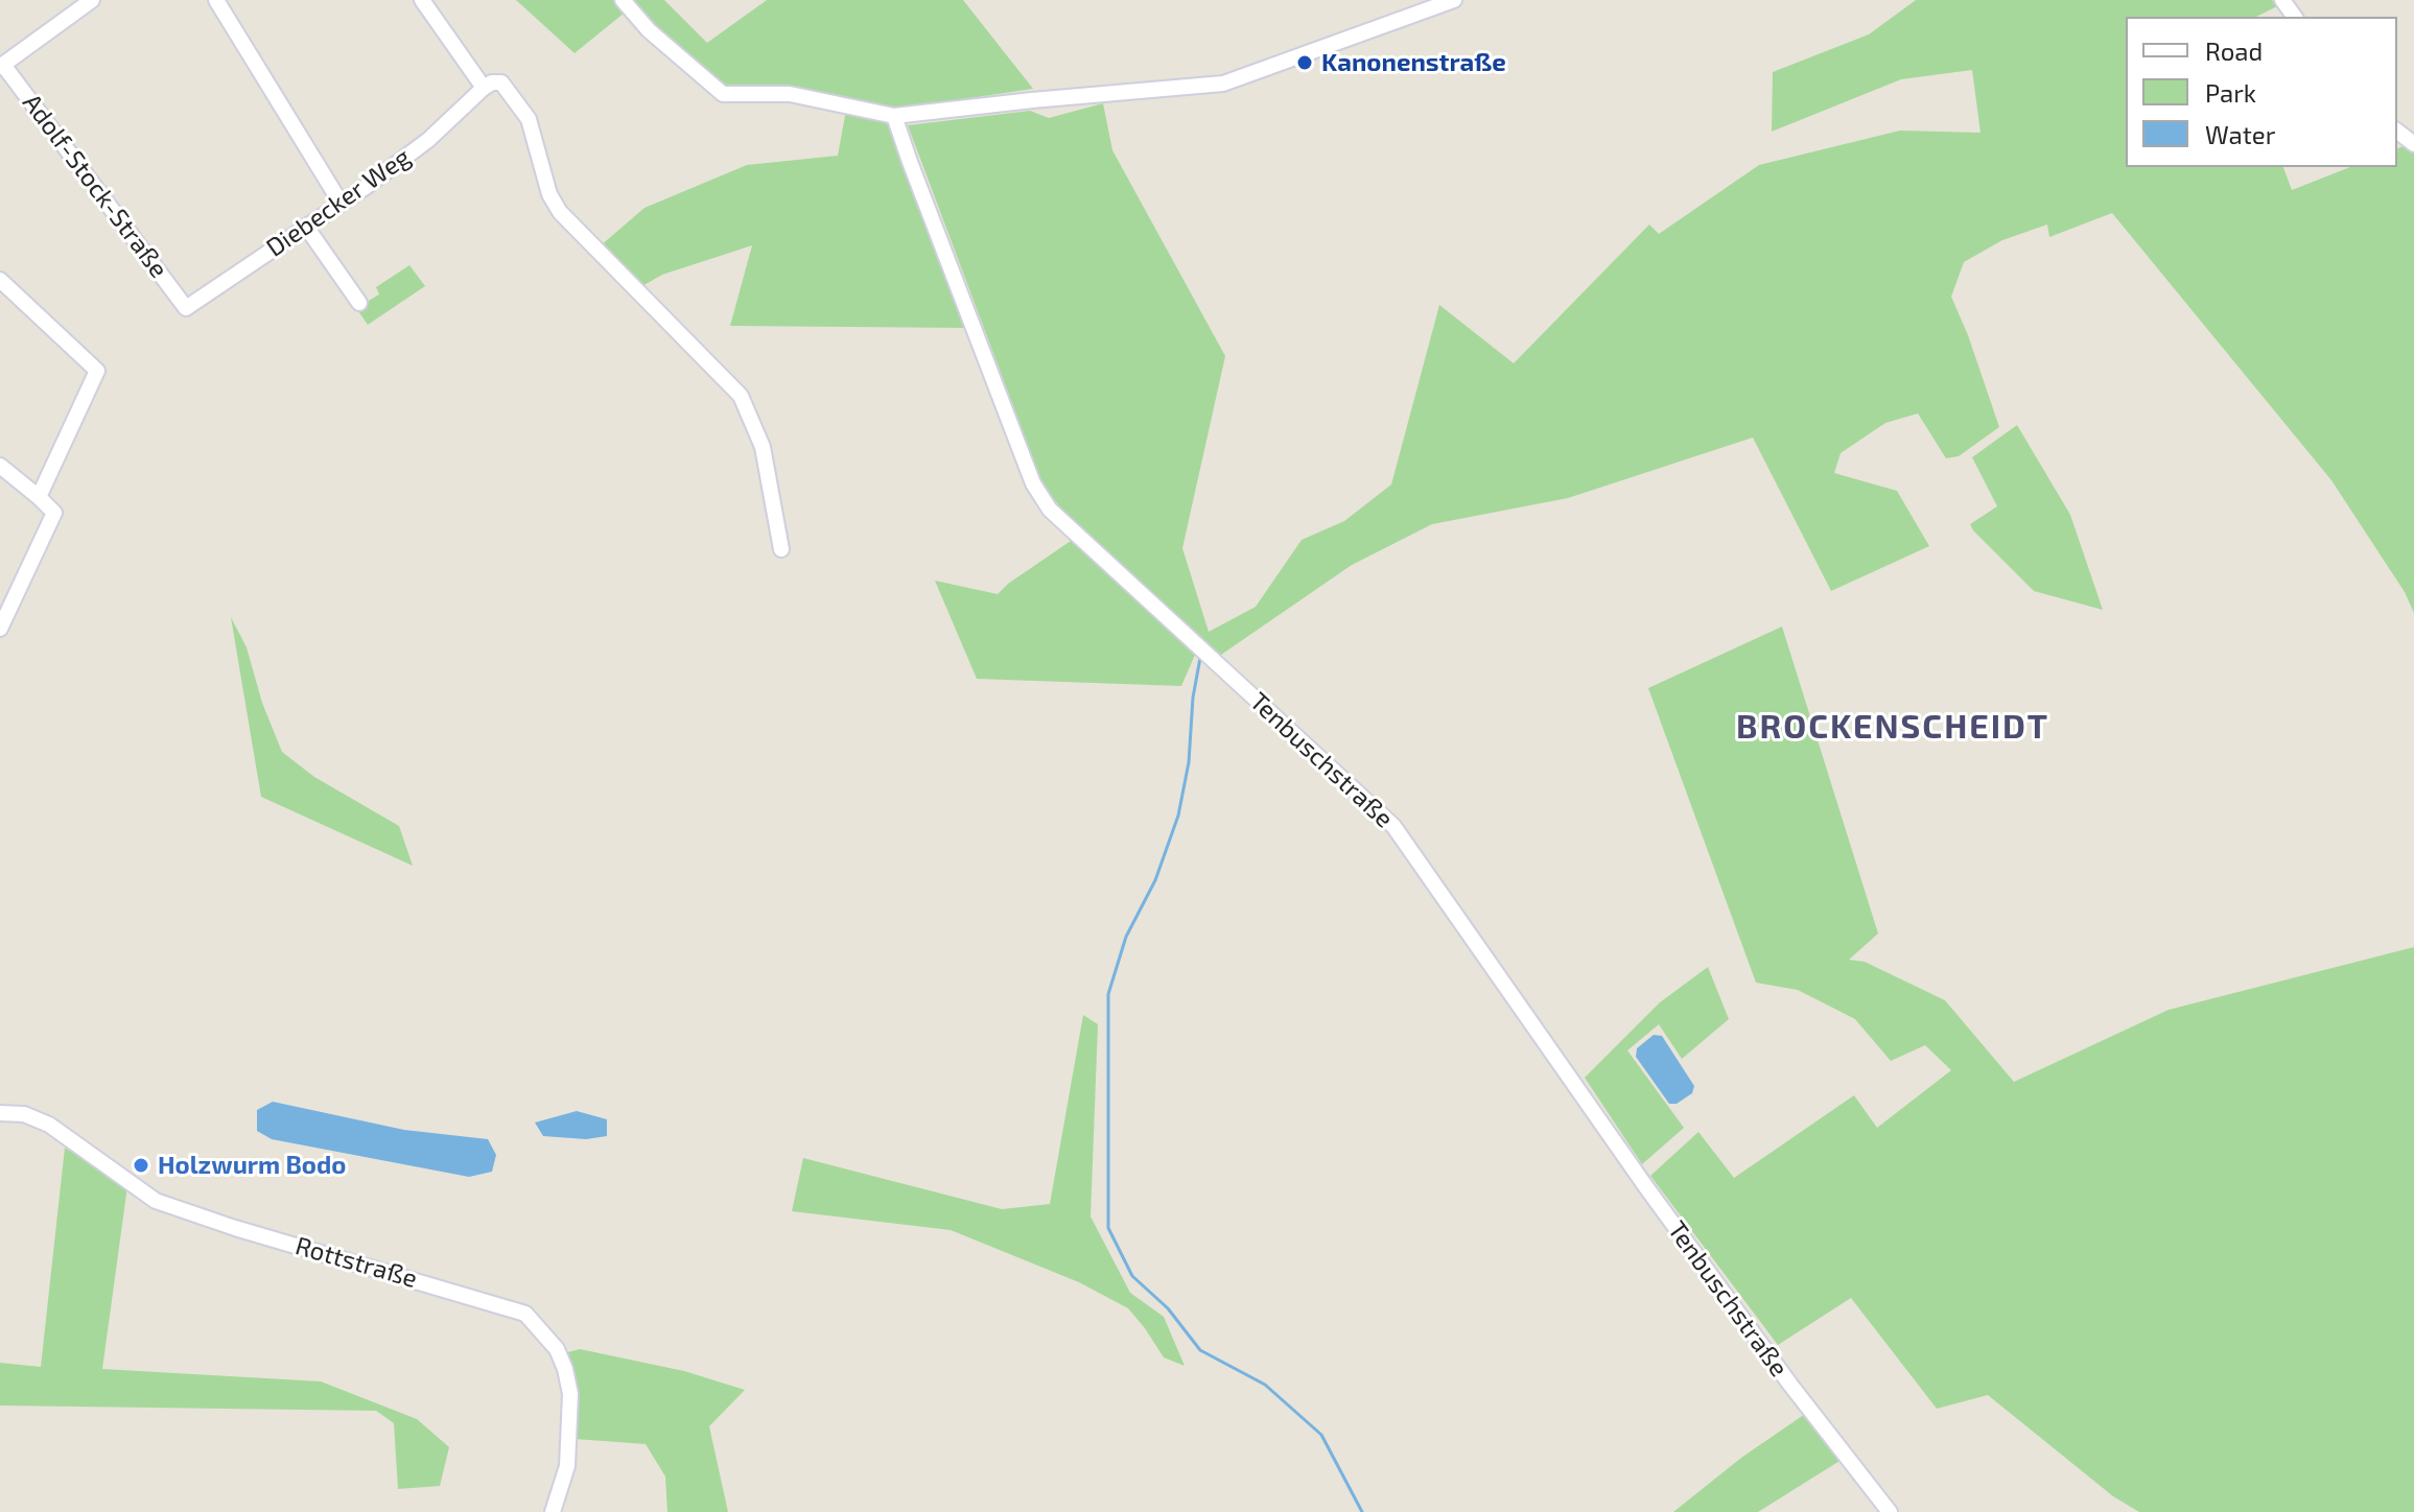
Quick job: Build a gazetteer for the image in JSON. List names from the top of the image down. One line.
{"streets":{"street":["Adolf-Stock-Straße","Diebecker Weg","Tenbuschstraße","Rottstraße"]},"crossings":[["Adolf-Stock-Straße","Diebecker Weg"]],"districts":["BROCKENSCHEIDT"],"places":["Kanonenstraße","Holzwurm Bodo"],"legend":["Road","Park","Water"]}
